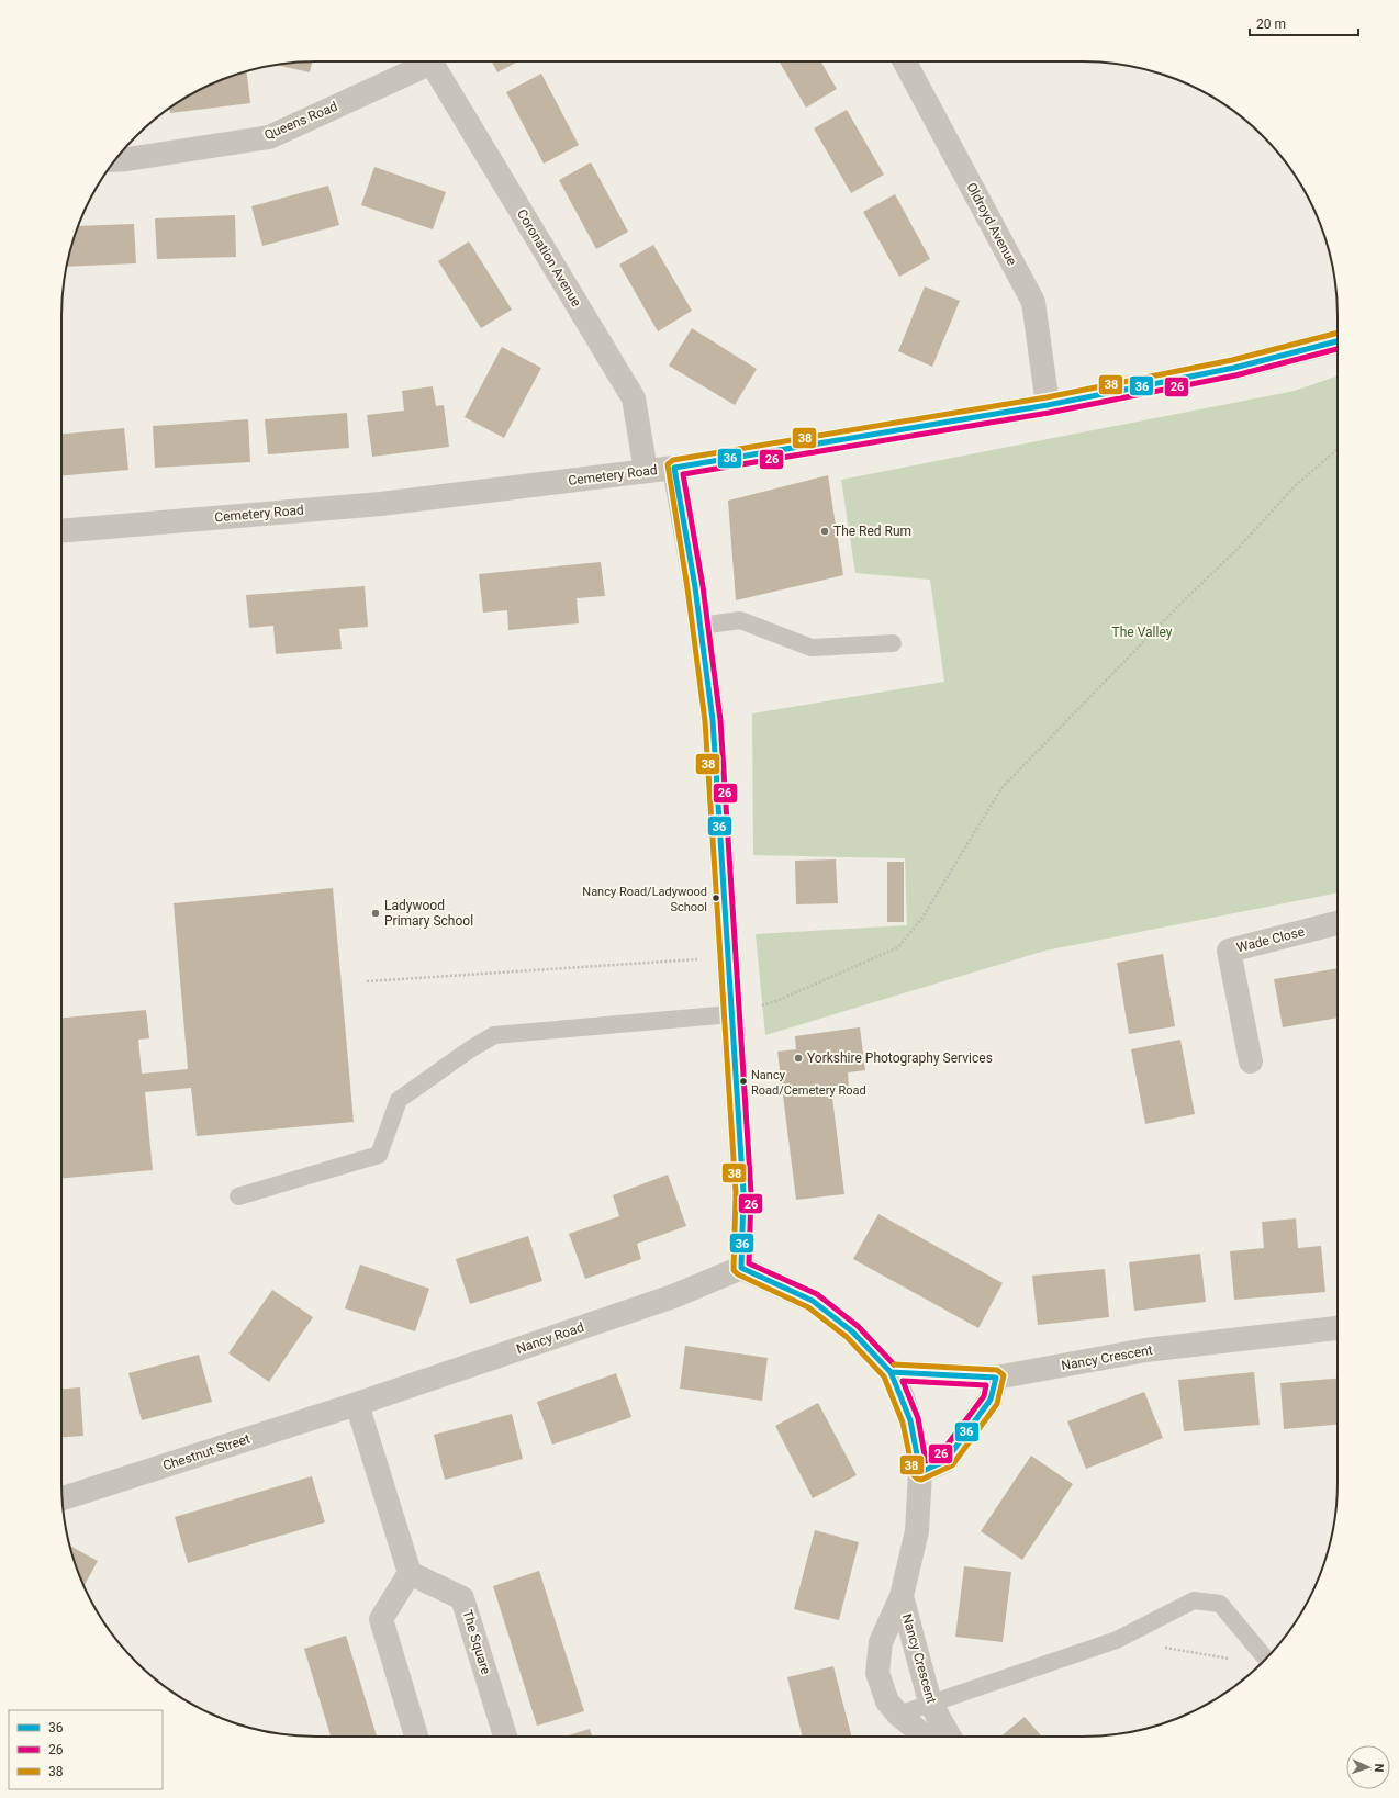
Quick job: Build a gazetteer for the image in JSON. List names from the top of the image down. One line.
{"streets":{"street":["Queens Road","Oldroyd Avenue","Coronation Avenue","Cemetery Road","Wade Close","Nancy Road","Nancy Crescent","Chestnut Street","The Square"]},"crossings":[["Oldroyd Avenue","Cemetery Road"],["Coronation Avenue","Cemetery Road"],["Nancy Road","Chestnut Street"]],"parks":["The Valley"],"places":["The Red Rum","Nancy Road/Ladywood School","Ladywood Primary School","Yorkshire Photography Services","Nancy Road/Cemetery Road"],"lines":["transit line 38","transit line 36","transit line 26"],"legend":["36","26","38"],"scale_bar":"20 m","north":"right"}
